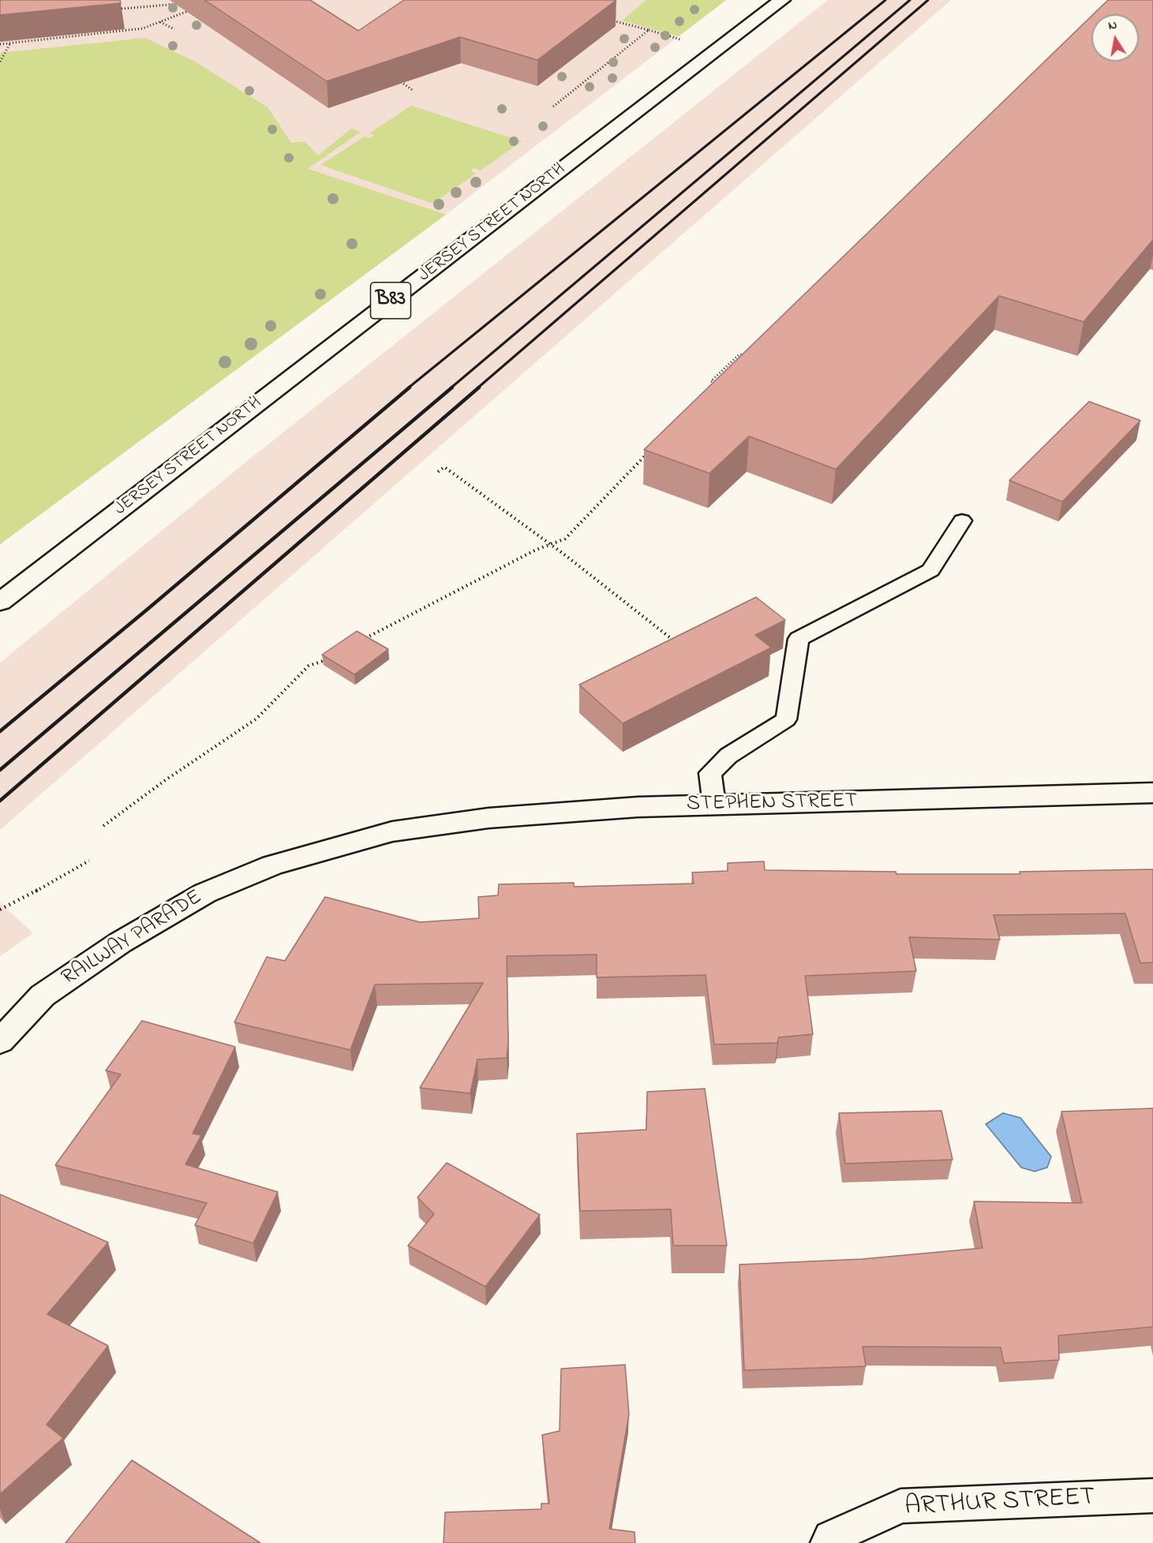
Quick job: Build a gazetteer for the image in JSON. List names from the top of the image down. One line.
{"streets":{"main road":["JERSEY STREET NORTH","B83","STEPHEN STREET","RAILWAY PARADE","ARTHUR STREET"]},"crossings":[["STEPHEN STREET","RAILWAY PARADE"]],"north":"top"}
